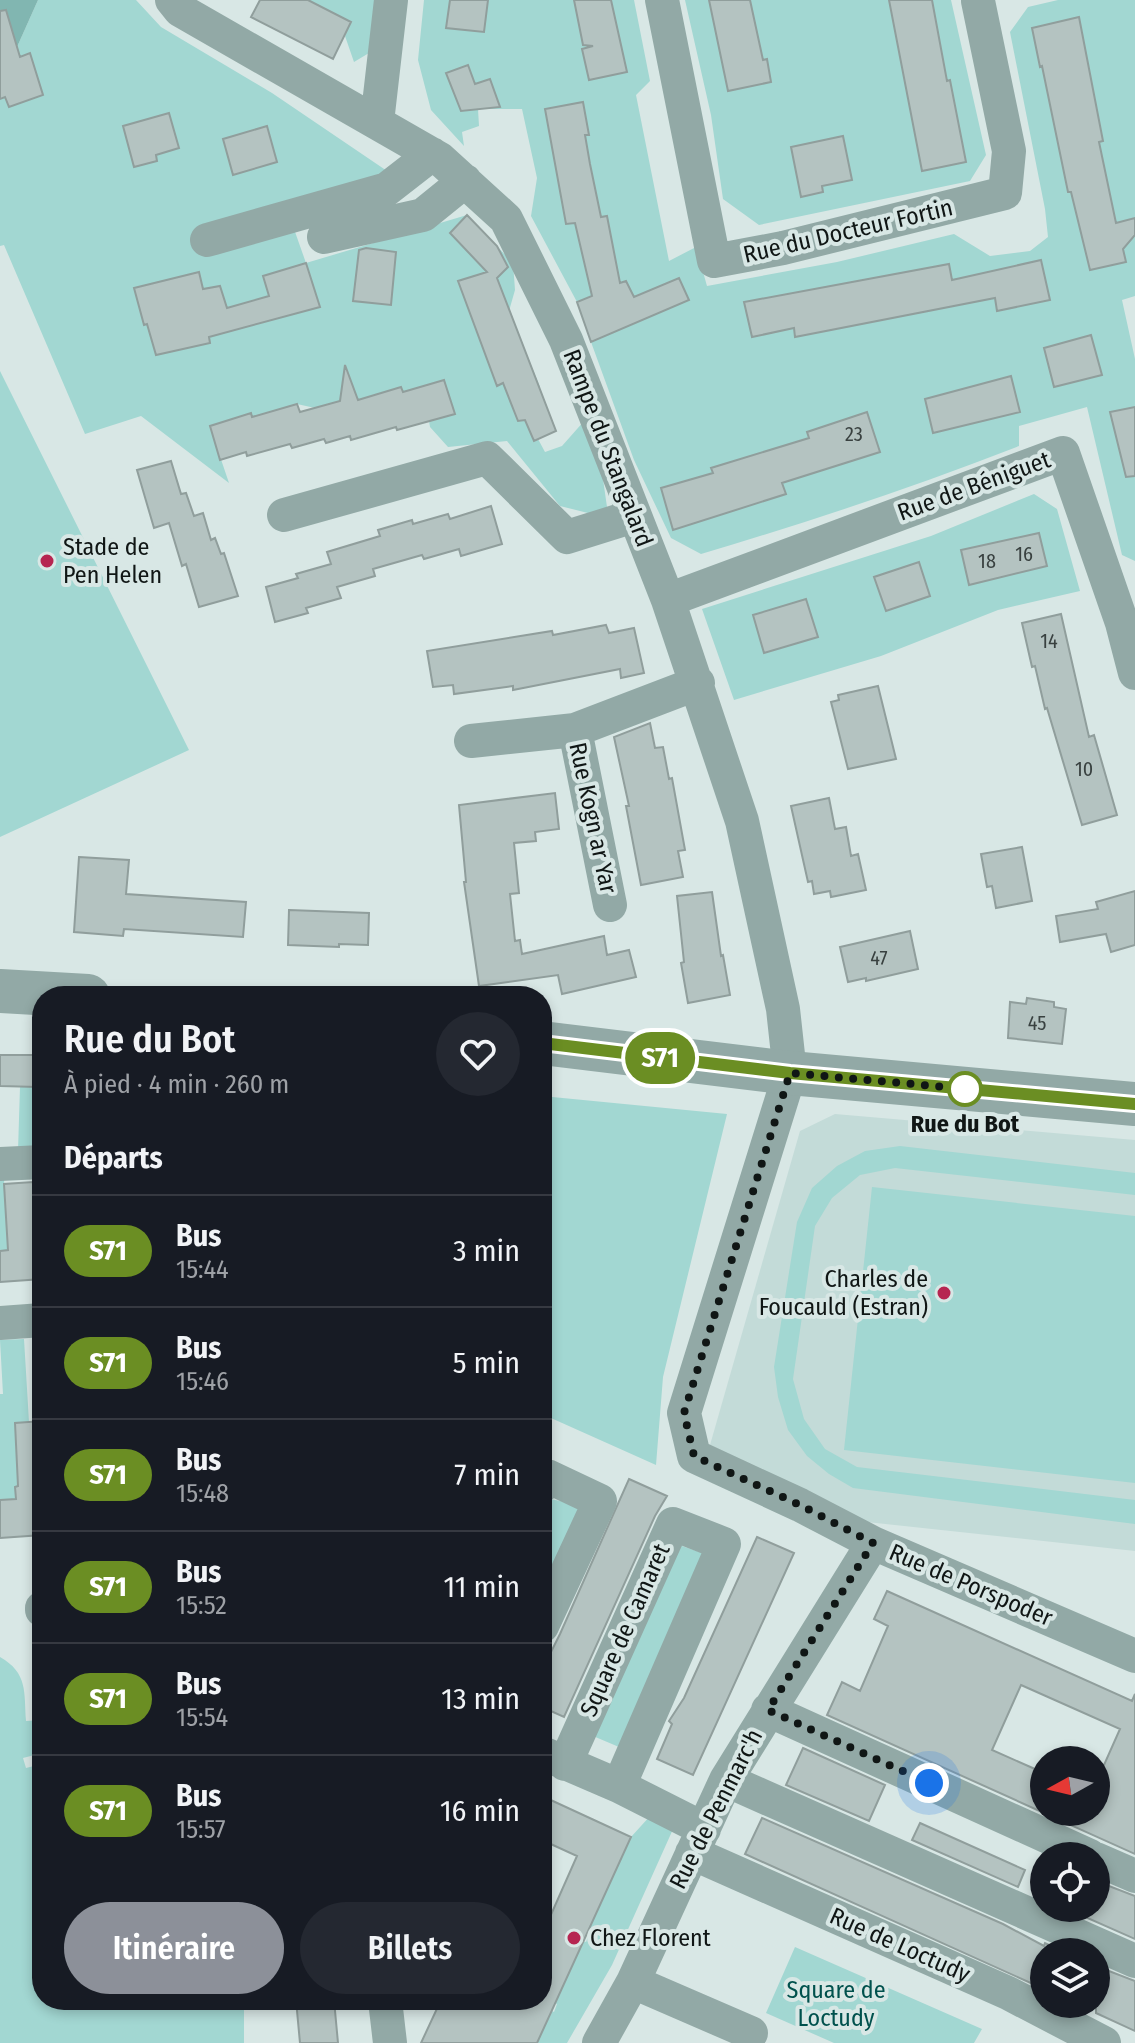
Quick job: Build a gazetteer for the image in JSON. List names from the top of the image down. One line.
{"streets":{"street":["Rue du Docteur Fortin","Rampe du Stangalard","Rue de Béniguet","Rue Kogn ar Yar","Rue de Porspoder","Square de Camaret","Rue de Penmarc'h","Rue de Loctudy"]},"crossings":[["Rampe du Stangalard","Rue de Béniguet"],["Rampe du Stangalard","Rue Kogn ar Yar"],["Rampe du Stangalard","Rue de Porspoder"],["Rue de Porspoder","Rue de Penmarc'h"],["Square de Camaret","Rue de Loctudy"],["Rue de Penmarc'h","Rue de Loctudy"]],"parks":["Square de Loctudy"],"places":["Stade de Pen Helen","Rue du Bot","Charles de Foucauld (Estran)","Chez Florent"],"lines":["bus line S71"],"house_numbers":["23","16","18","14","10","47","45"],"north":"left","page":{"on_map":"S71","heading":[["Rue du Bot","À pied · 4 min · 260 m"],"Départs"],"list":[{"mark":"S71","name":"Bus","note":"15:44","value":"3 min"},{"mark":"S71","name":"Bus","note":"15:46","value":"5 min"},{"mark":"S71","name":"Bus","note":"15:48","value":"7 min"},{"mark":"S71","name":"Bus","note":"15:52","value":"11 min"},{"mark":"S71","name":"Bus","note":"15:54","value":"13 min"},{"mark":"S71","name":"Bus","note":"15:57","value":"16 min"}],"buttons":["Itinéraire","Billets"]}}
